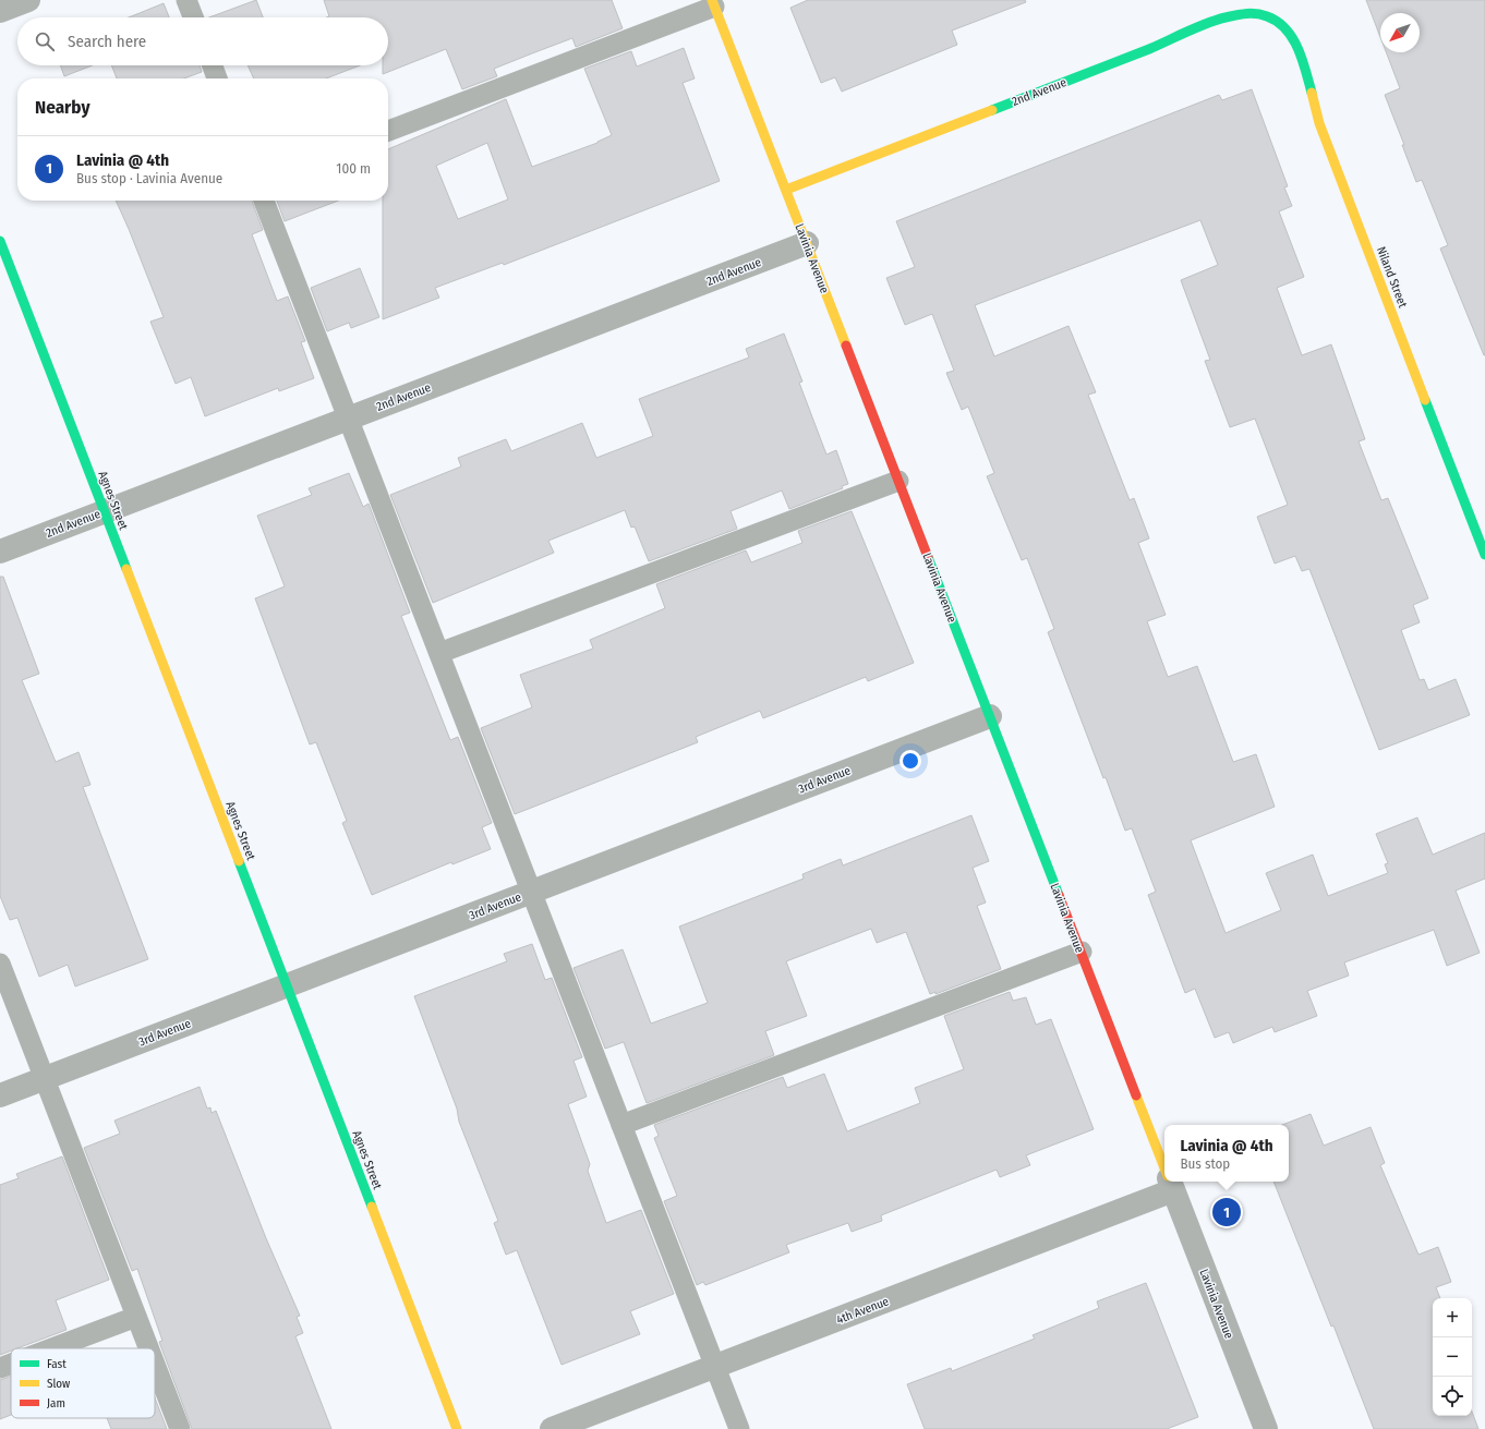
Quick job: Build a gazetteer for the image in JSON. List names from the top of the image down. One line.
{"streets":{"street":["2nd Avenue","Lavinia Avenue","Niland Street","Agnes Street","3rd Avenue","4th Avenue"]},"crossings":[["2nd Avenue","Lavinia Avenue"],["2nd Avenue","Niland Street"],["2nd Avenue","Agnes Street"],["Lavinia Avenue","3rd Avenue"],["Lavinia Avenue","4th Avenue"],["Agnes Street","3rd Avenue"]],"legend":["Fast","Slow","Jam"],"north":"bottom left","page":{"search":"Search here","heading":"Nearby","list":[{"mark":"1","name":"Lavinia @ 4th","note":"Bus stop · Lavinia Avenue","value":"100 m"}],"popup":["Lavinia @ 4th","Bus stop"],"pins":"1","map_buttons":["+","−"]}}
